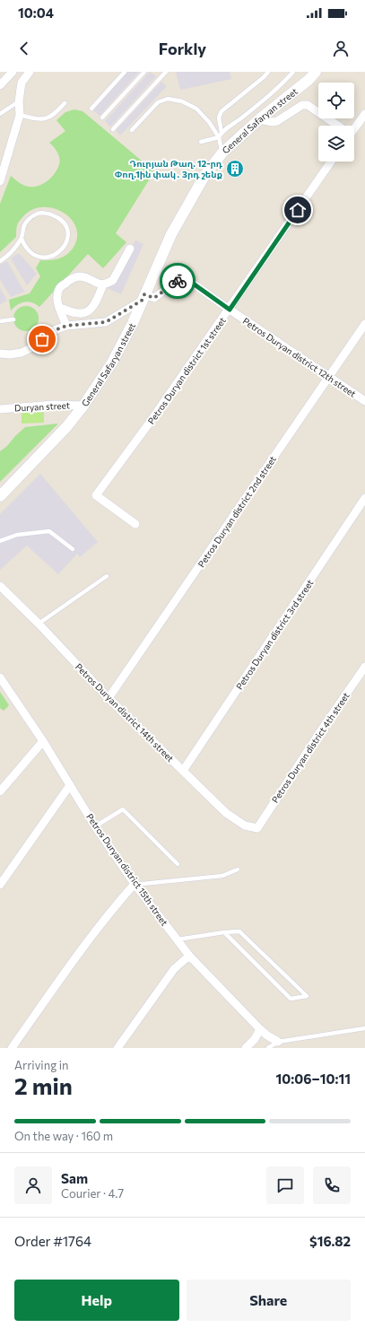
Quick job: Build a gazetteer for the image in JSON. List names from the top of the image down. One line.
{"streets":{"main road":["General Safaryan street"],"street":["Petros Duryan district 12th street","Petros Duryan district 1st street","Duryan street","Petros Duryan district 2nd street","Petros Duryan district 3rd street","Petros Duryan district 14th street","Petros Duryan district 4th street","Petros Duryan district 15th street"]},"crossings":[["General Safaryan street","Petros Duryan district 12th street"],["General Safaryan street","Duryan street"],["Petros Duryan district 12th street","Petros Duryan district 1st street"],["Petros Duryan district 12th street","Petros Duryan district 2nd street"],["Petros Duryan district 2nd street","Petros Duryan district 14th street"],["Petros Duryan district 3rd street","Petros Duryan district 14th street"],["Petros Duryan district 14th street","Petros Duryan district 4th street"]],"places":{"building":["Դուրյան Թաղ. 12-րդ Փող.1ին փակ․ 3րդ շենք"]},"page":{"status":"10:04","header":"Forkly","heading":["2 min","Arriving in","10:06–10:11"],"panel":["Sam","Courier · 4.7","Order #1764","$16.82"],"bar":"On the way · 160 m","buttons":["Help","Share"]}}
